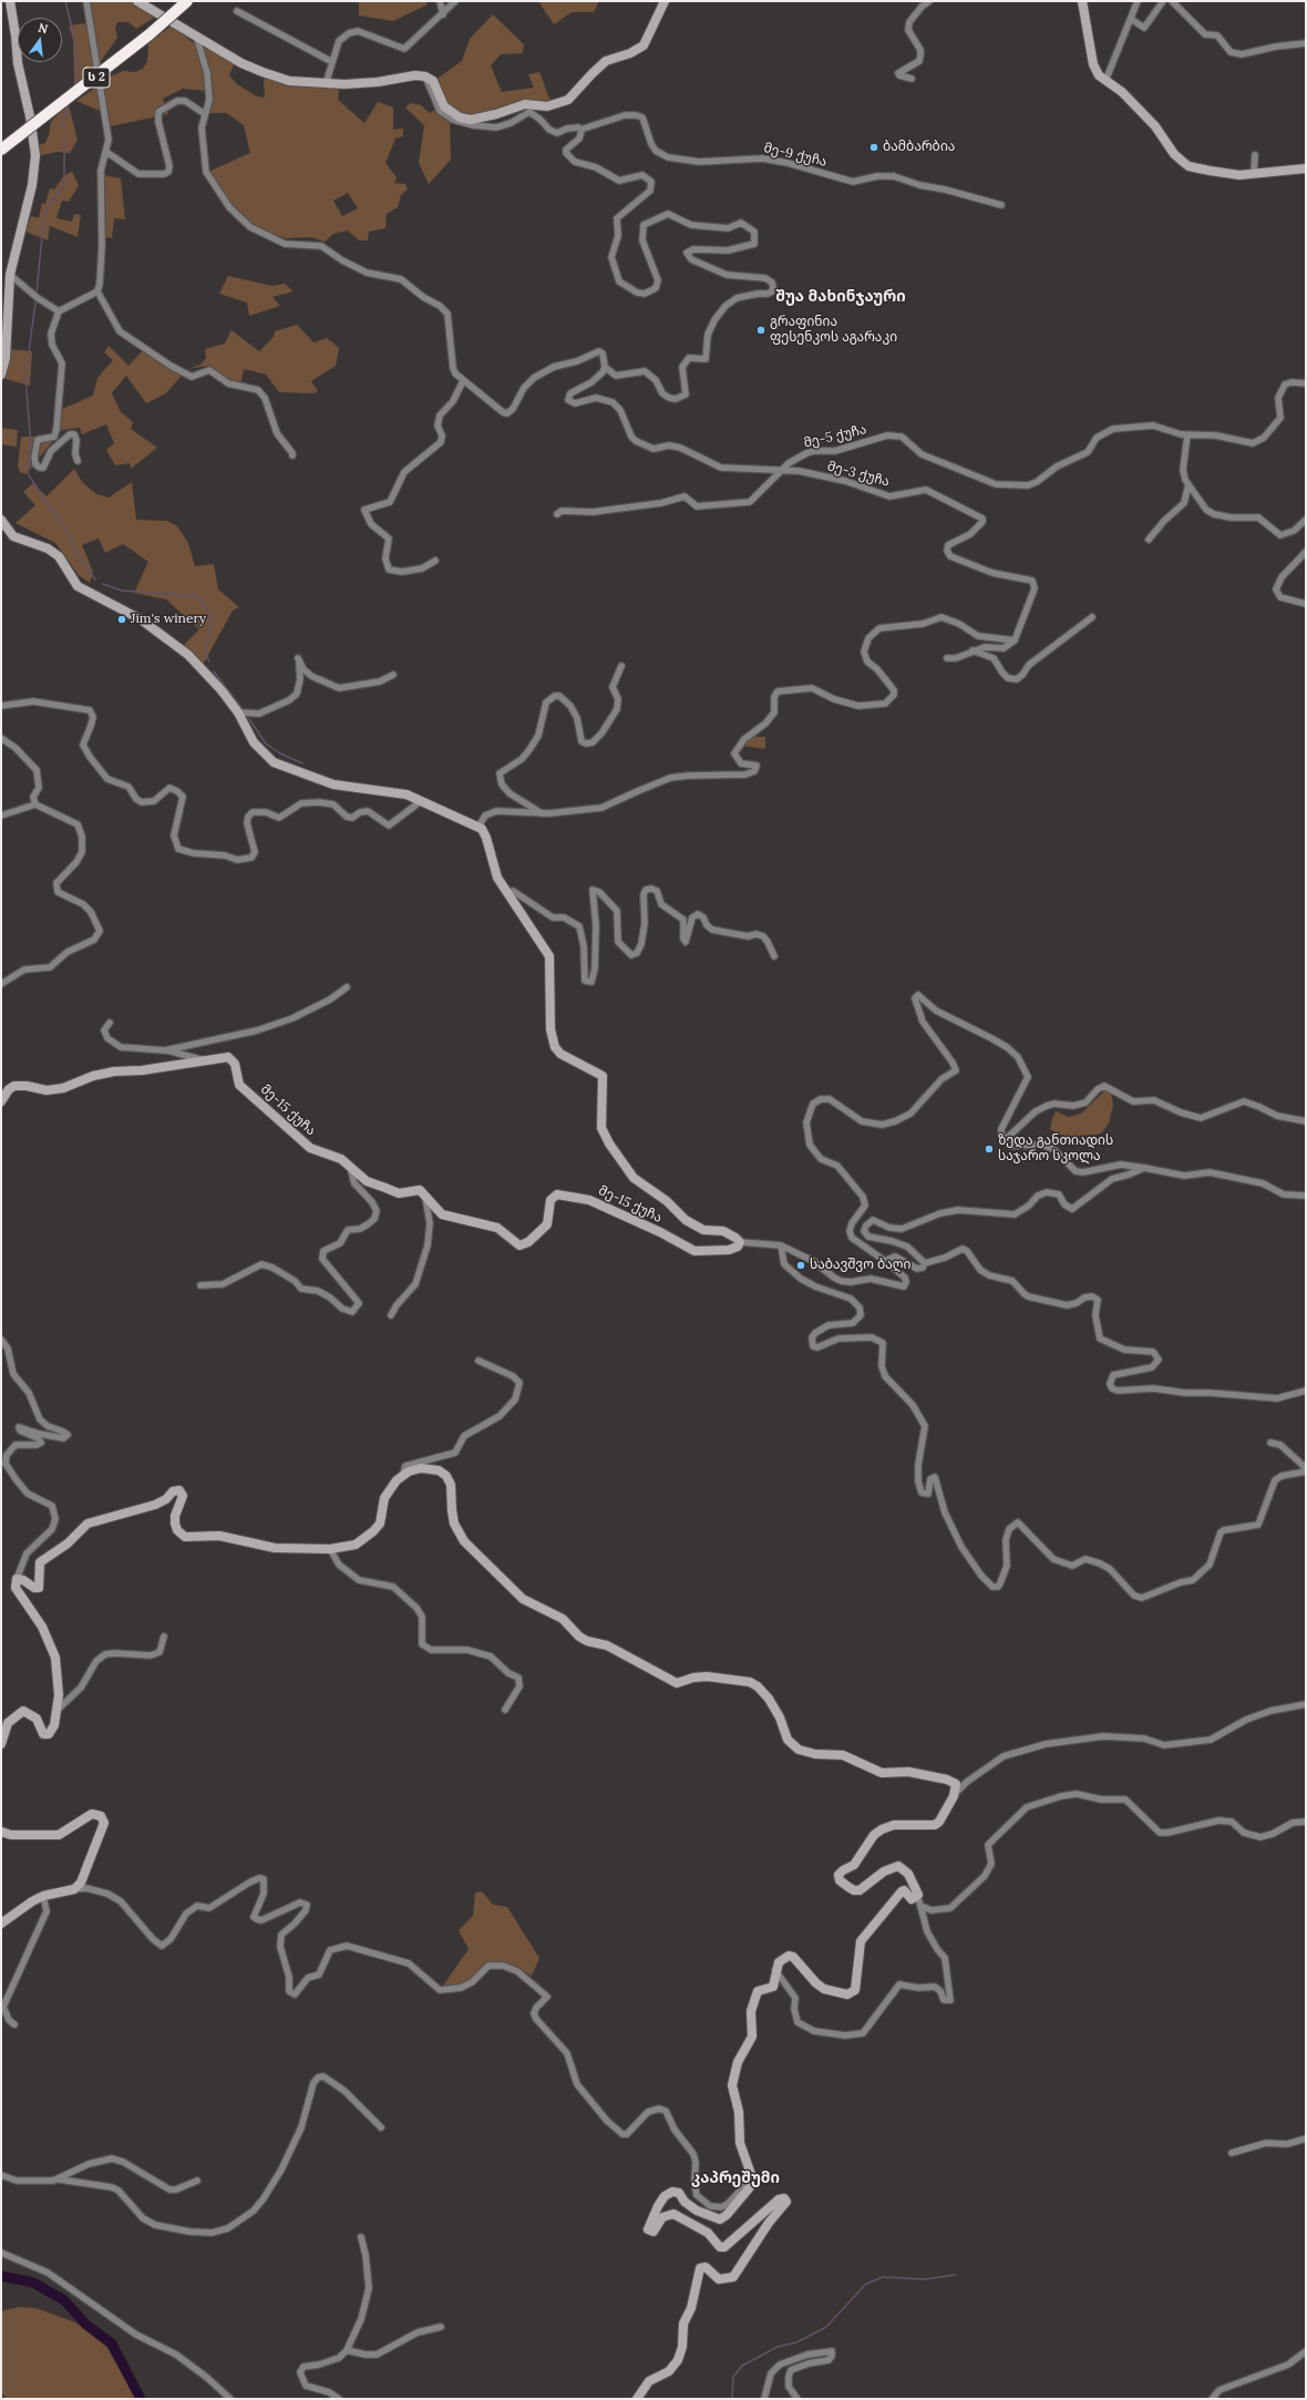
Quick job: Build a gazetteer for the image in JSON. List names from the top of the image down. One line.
{"streets":{"highway":["ს 2"],"street":["მე-9 ქუჩა","მე-5 ქუჩა","მე-3 ქუჩა","მე-15 ქუჩა"]},"crossings":[["მე-5 ქუჩა","მე-3 ქუჩა"]],"districts":["შუა მახინჯაური","კაპრეშუმი"],"places":["ბამბარბია","გრაფინია ფესენკოს აგარაკი","Jim's winery","ზედა განთიადის საჯარო სკოლა","საბავშვო ბაღი"],"north":"top"}
